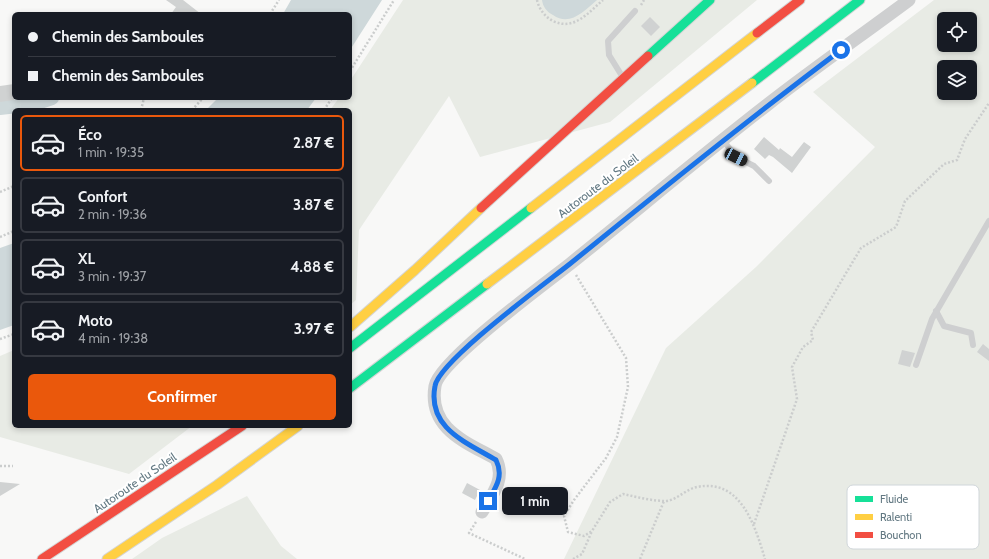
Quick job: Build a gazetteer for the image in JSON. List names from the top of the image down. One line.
{"streets":{"highway":["Autoroute du Soleil"]},"legend":["Fluide","Ralenti","Bouchon"],"page":{"banner":["Chemin des Samboules","Chemin des Samboules"],"list":[{"name":"Éco","note":"1 min · 19:35","value":"2.87 €"},{"name":"Confort","note":"2 min · 19:36","value":"3.87 €"},{"name":"XL","note":"3 min · 19:37","value":"4.88 €"},{"name":"Moto","note":"4 min · 19:38","value":"3.97 €"}],"buttons":"Confirmer","bubble":"1 min"}}
